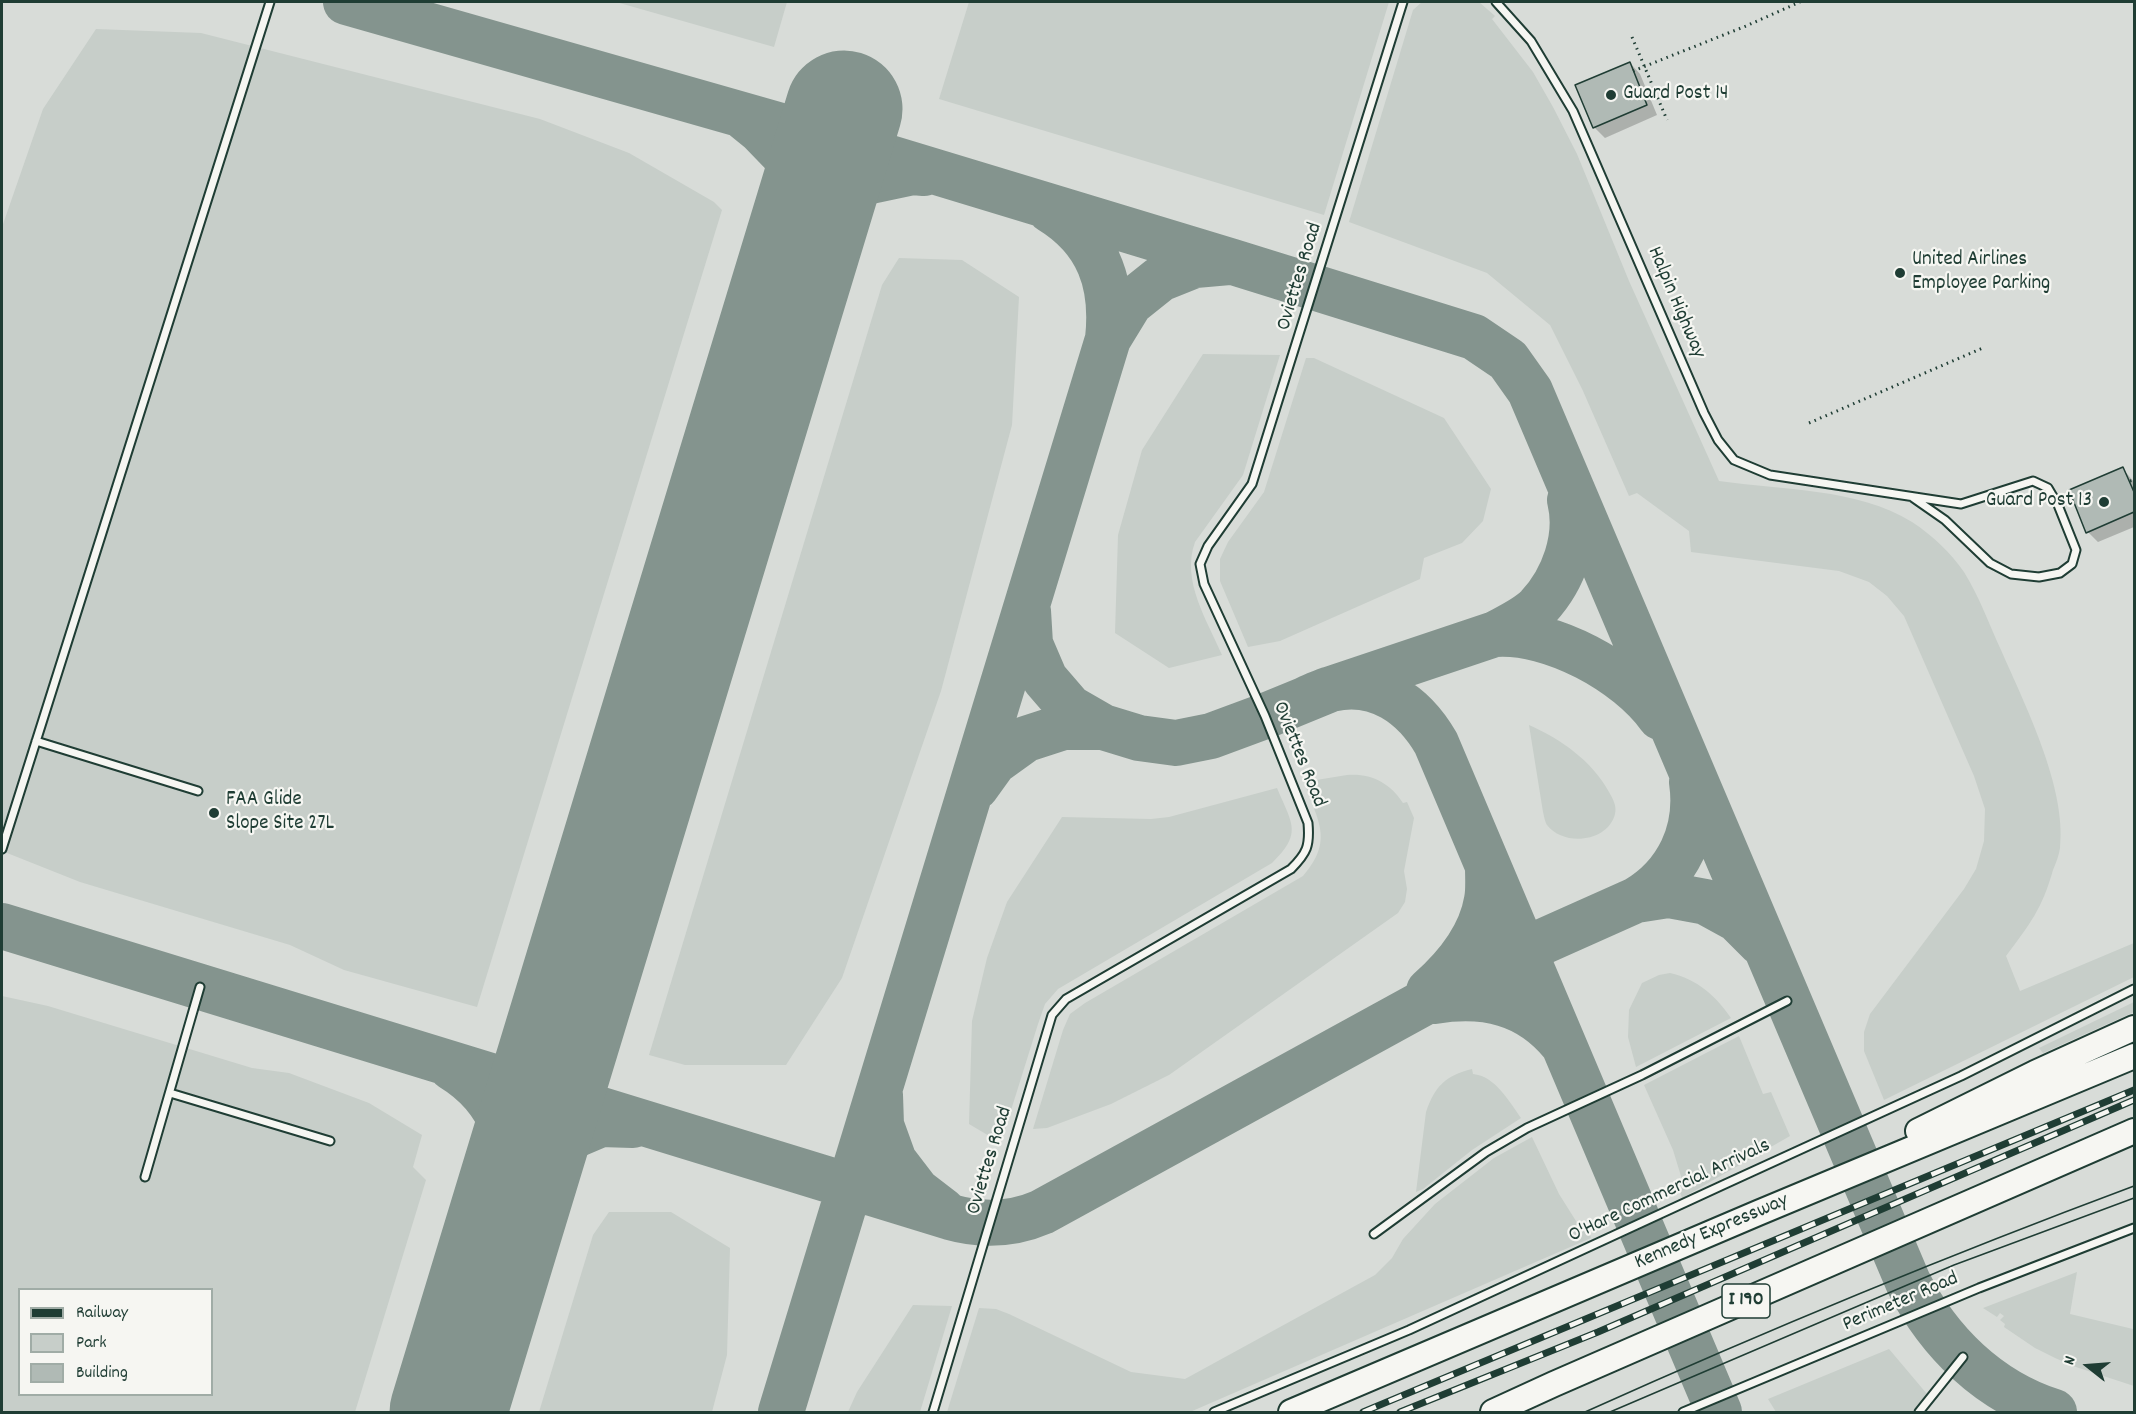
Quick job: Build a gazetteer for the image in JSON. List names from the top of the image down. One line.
{"streets":{"highway":["Kennedy Expressway","I 190"],"lane":["Oviettes Road","Halpin Highway","O'Hare Commercial Arrivals","Perimeter Road"]},"places":["Guard Post 14","United Airlines Employee Parking","Guard Post 13","FAA Glide Slope Site 27L"],"legend":["Railway","Park","Building"],"north":"left"}
